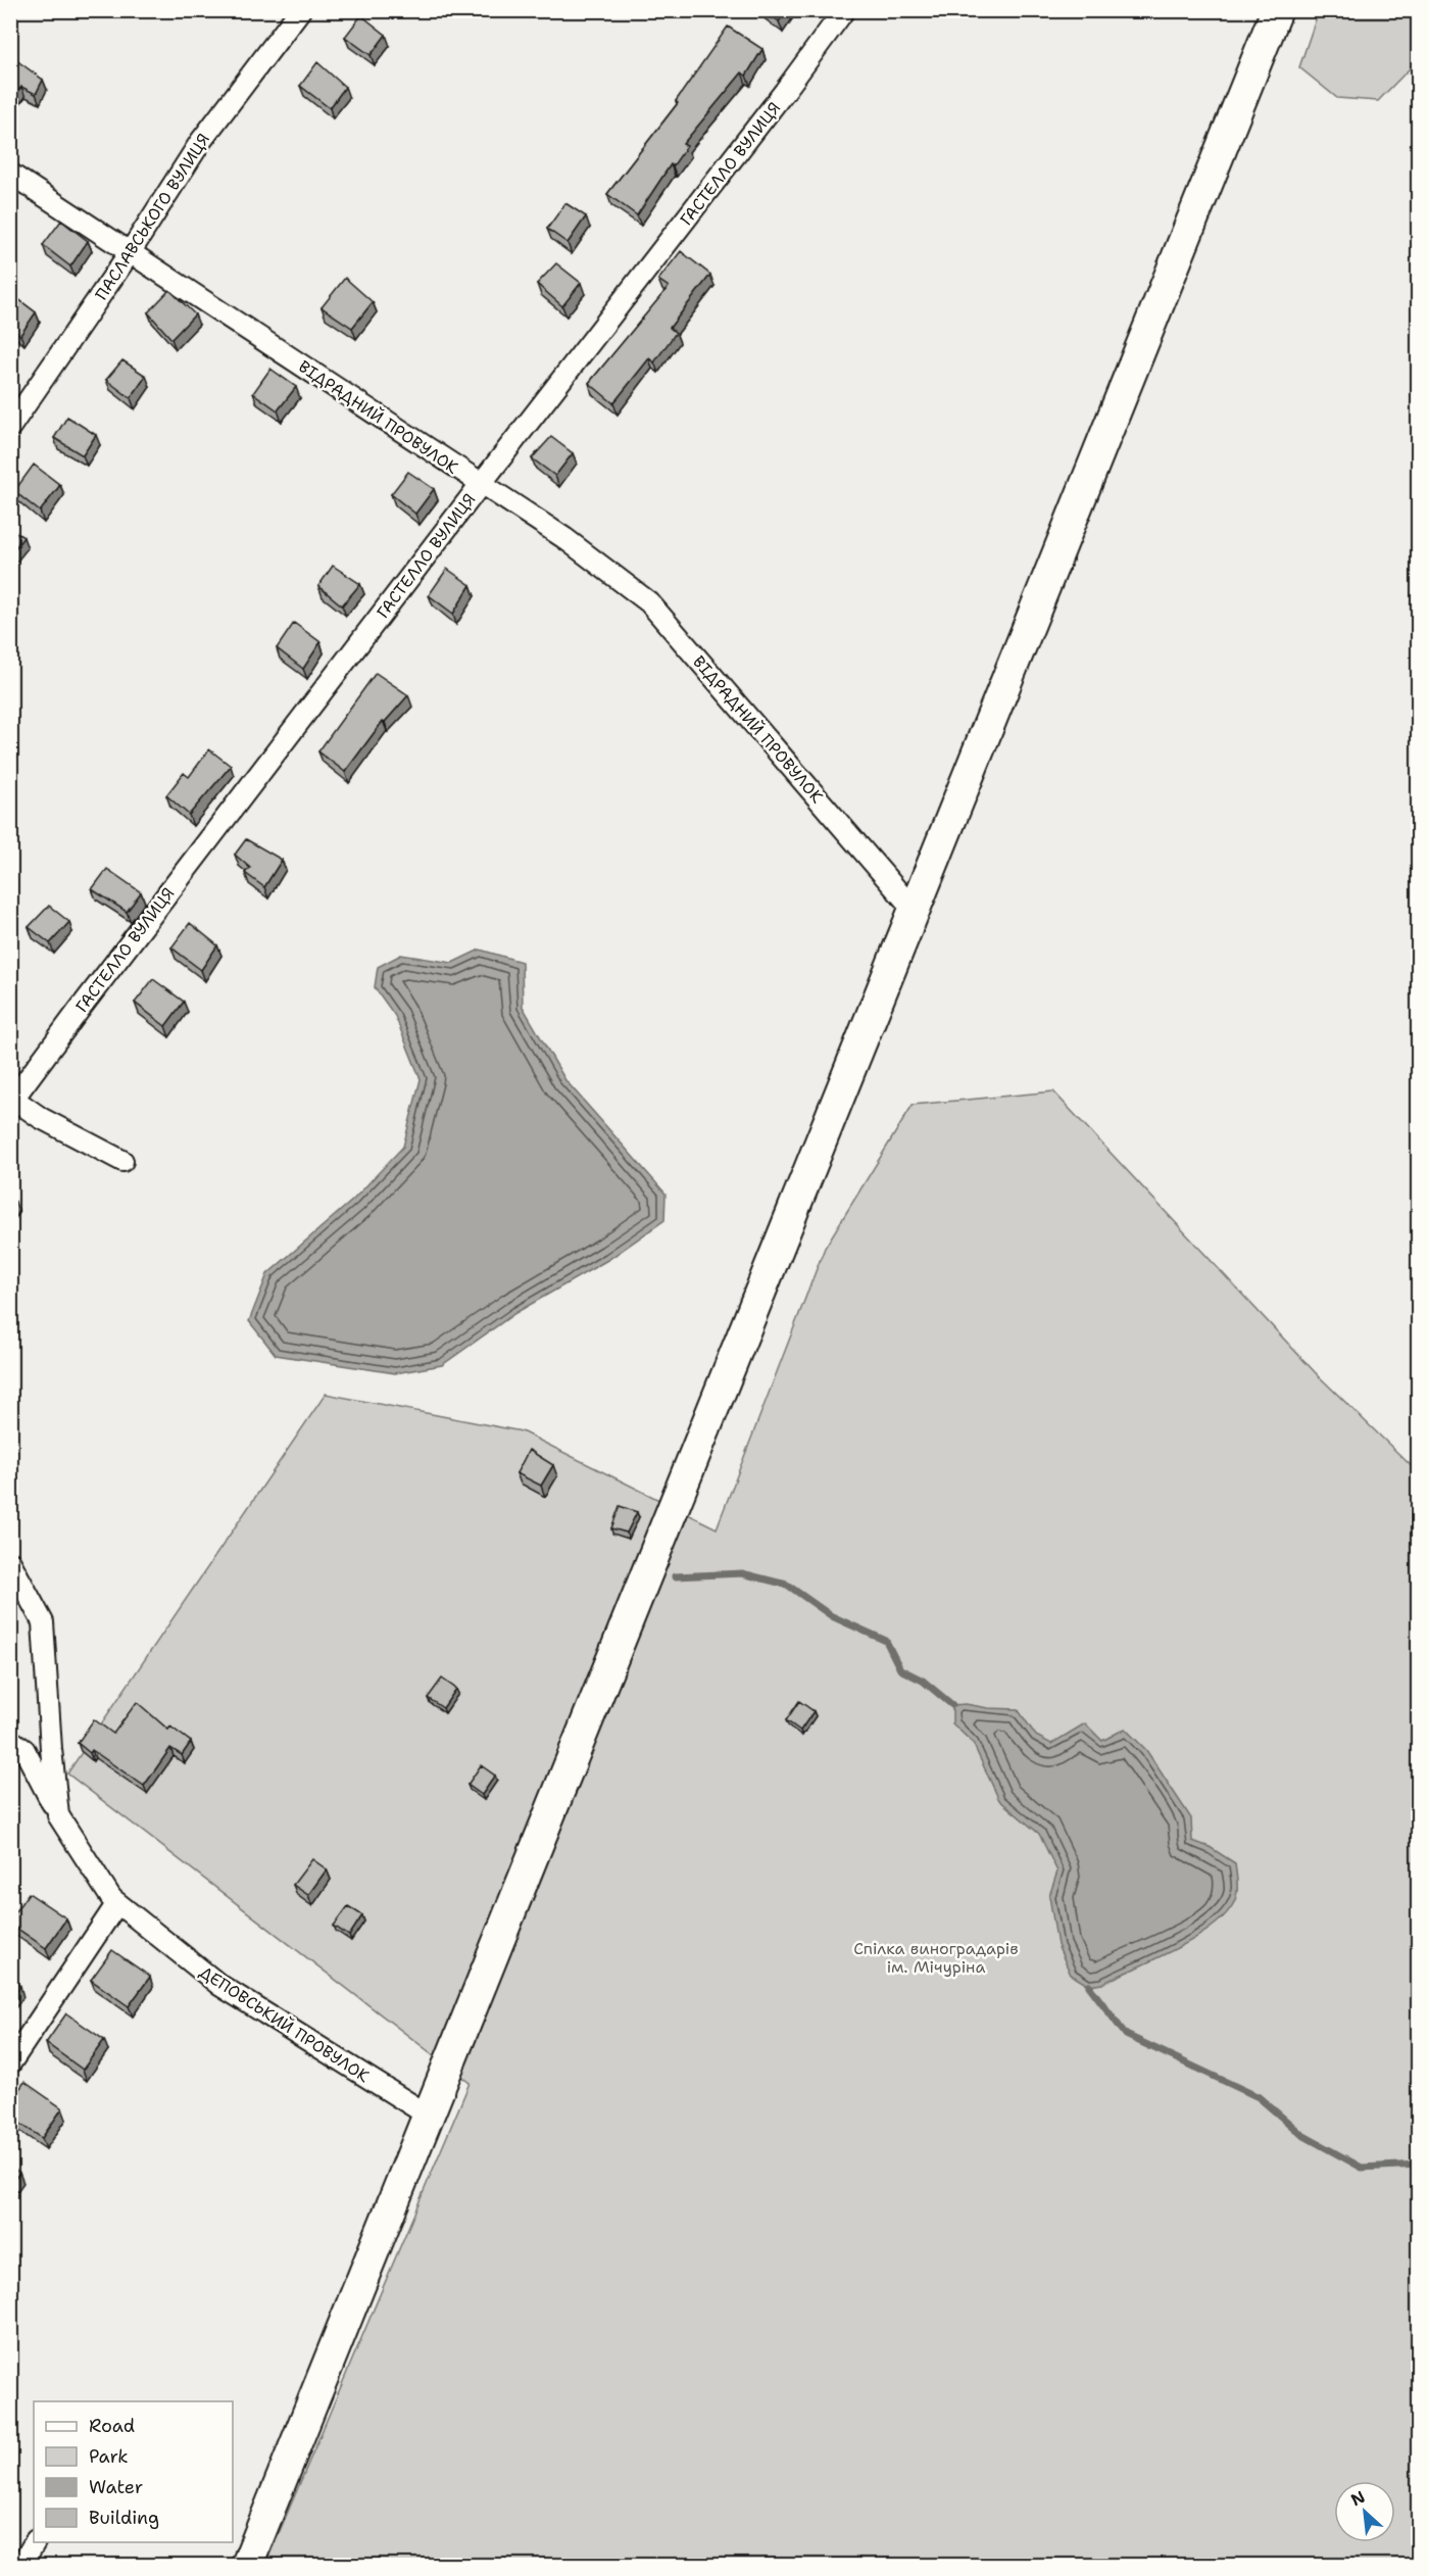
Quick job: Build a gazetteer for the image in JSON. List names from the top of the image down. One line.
{"streets":{"street":["ГАСТЕЛЛО ВУЛИЦЯ","ПАСЛАВСЬКОГО ВУЛИЦЯ","ВІДРАДНИЙ ПРОВУЛОК","ДЕПОВСЬКИЙ ПРОВУЛОК"]},"crossings":[["ГАСТЕЛЛО ВУЛИЦЯ","ВІДРАДНИЙ ПРОВУЛОК"],["ПАСЛАВСЬКОГО ВУЛИЦЯ","ВІДРАДНИЙ ПРОВУЛОК"]],"parks":["Спілка виноградарів ім. Мічуріна"],"legend":["Road","Park","Water","Building"],"north":"top left"}
